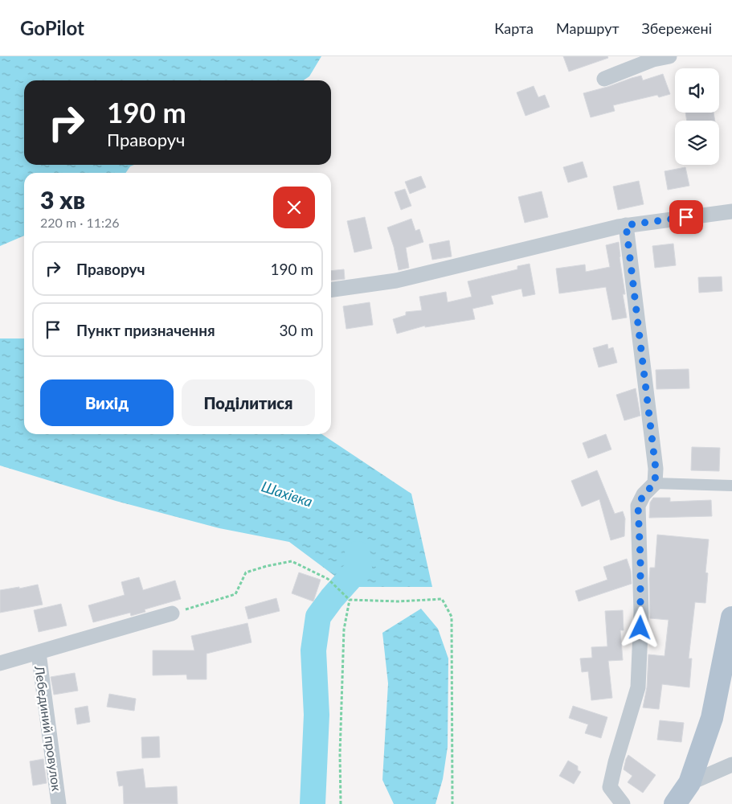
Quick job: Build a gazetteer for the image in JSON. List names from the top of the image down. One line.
{"streets":{"street":["Лебединий провулок"]},"water":["Шахівка"],"page":{"header":"GoPilot","nav":["Карта","Маршрут","Збережені"],"turn":["190 m","Праворуч"],"heading":["3 хв","220 m · 11:26"],"list":[{"name":"Праворуч","value":"190 m"},{"name":"Пункт призначення","value":"30 m"}],"buttons":["Вихід","Поділитися"]}}
